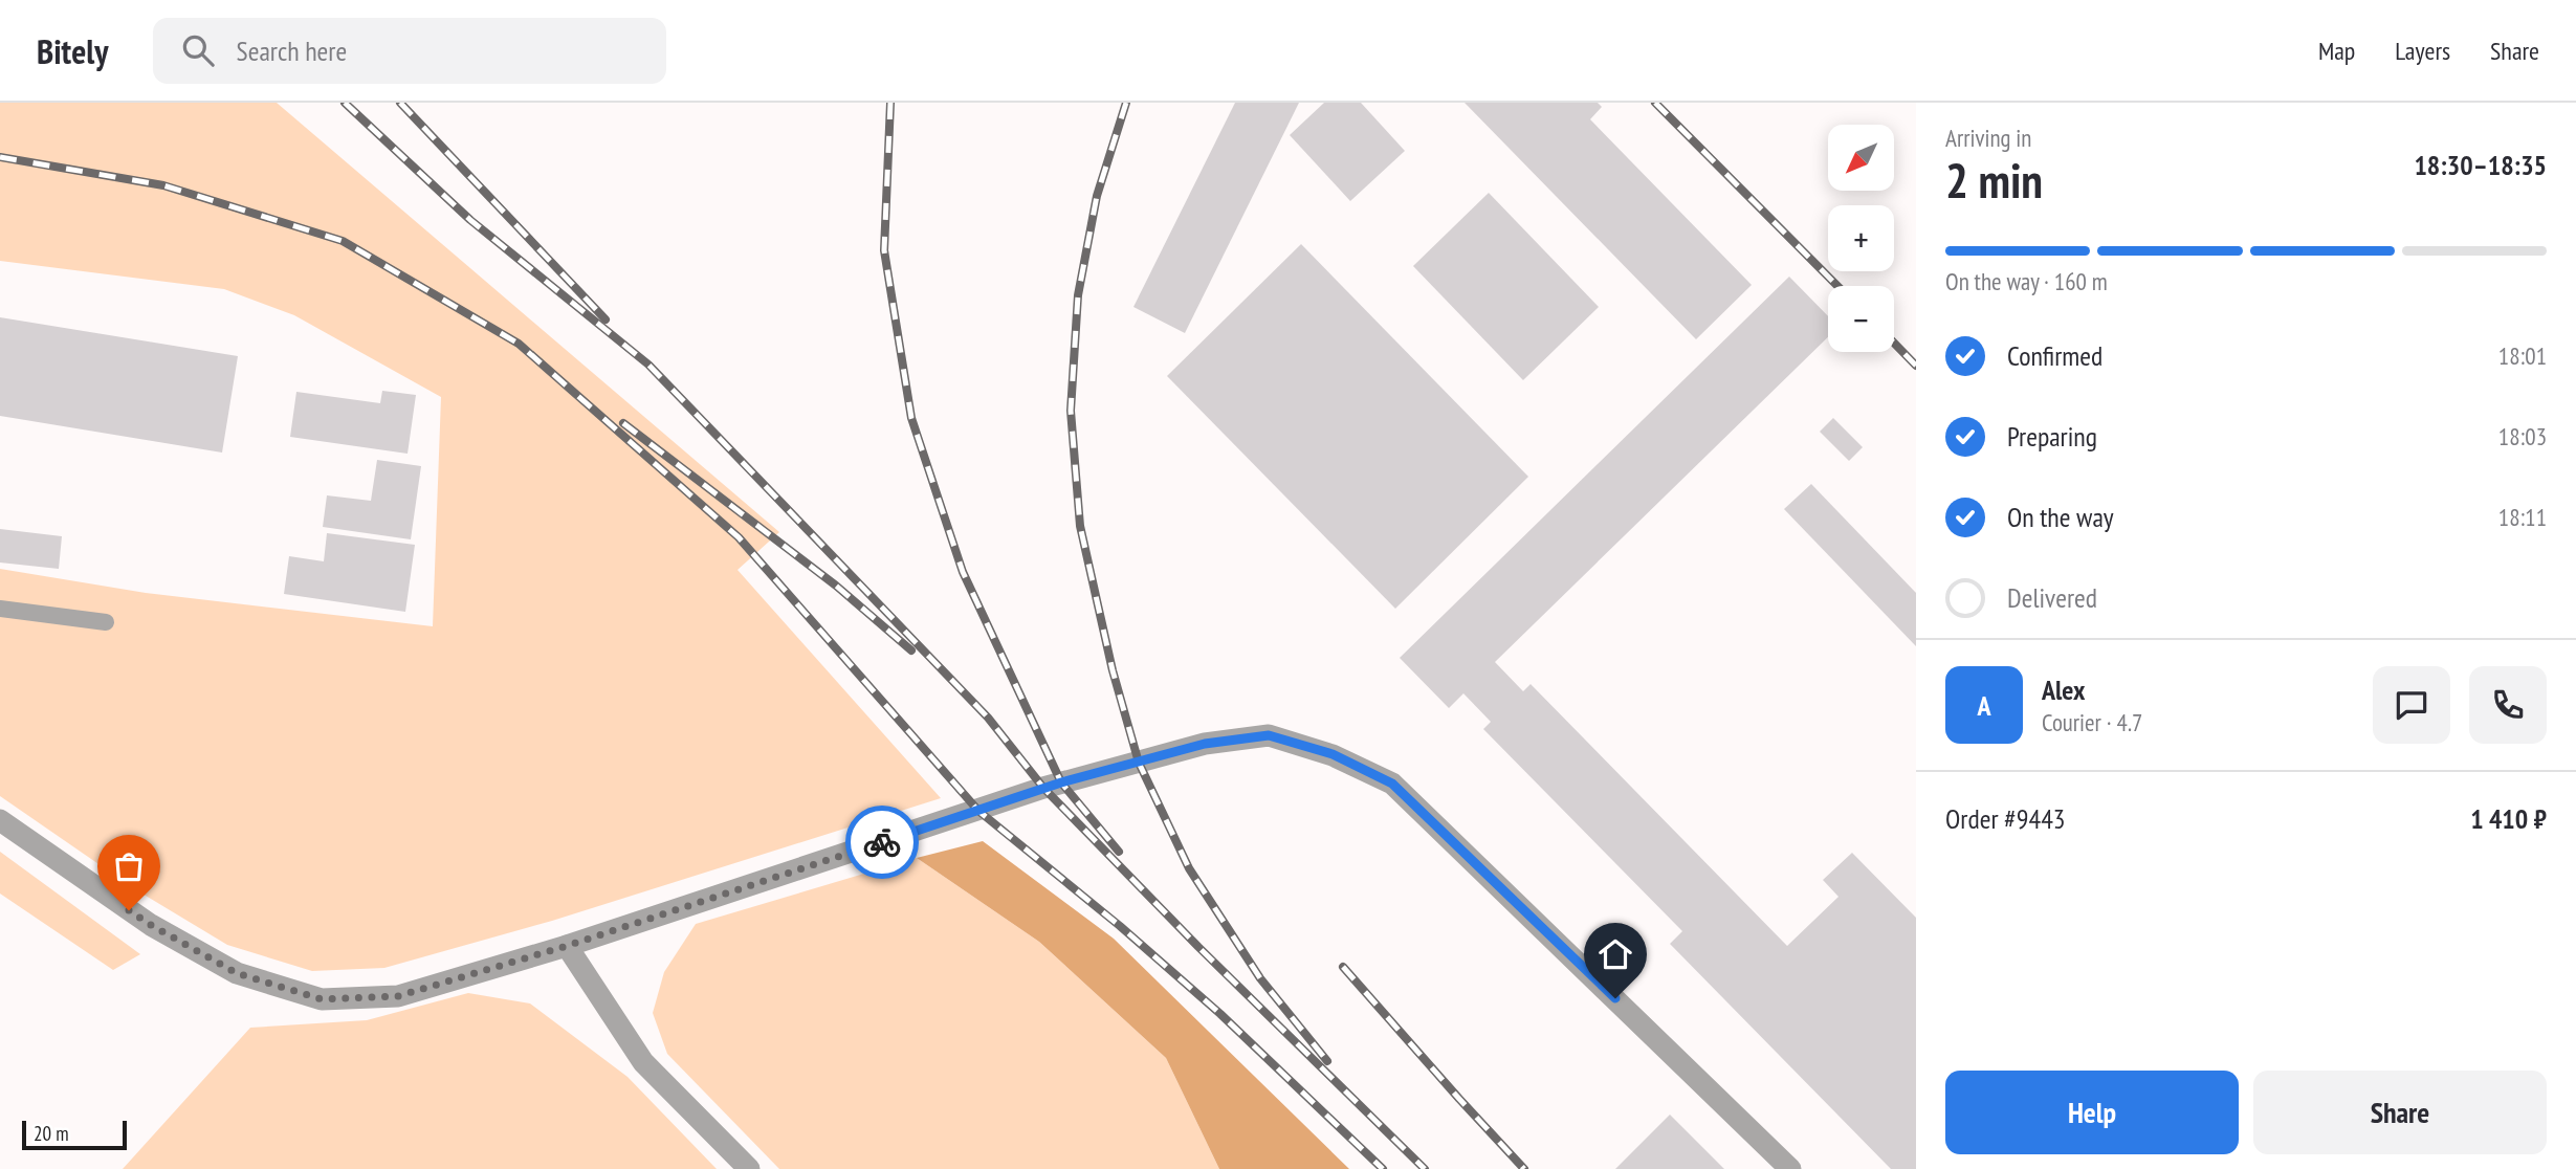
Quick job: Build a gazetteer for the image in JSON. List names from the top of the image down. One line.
{"scale_bar":"20 m","north":"bottom left","page":{"header":"Bitely","search":"Search here","nav":["Map","Layers","Share"],"heading":["2 min","Arriving in","18:30–18:35"],"panel":["Alex","Courier · 4.7","Order #9443","1 410 ₽"],"map_buttons":["+","−"],"bar":"On the way · 160 m","list":[["Confirmed","18:01"],["Preparing","18:03"],["On the way","18:11"],"Delivered"],"round":"A","buttons":["Help","Share"],"scale":"20 m"}}
